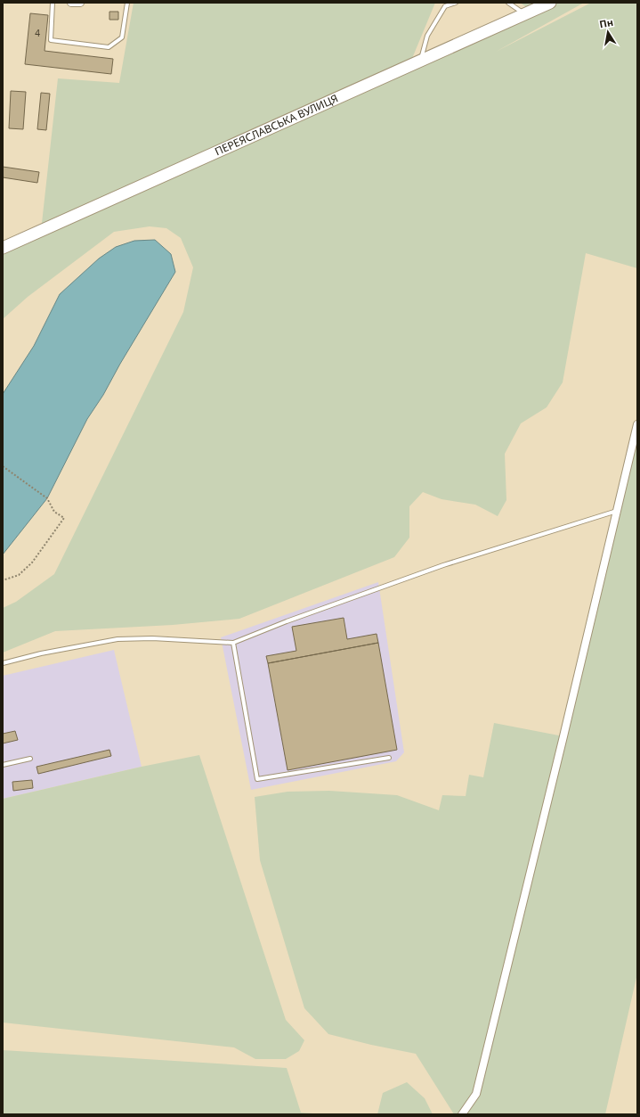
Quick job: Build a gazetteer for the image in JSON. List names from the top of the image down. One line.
{"streets":{"main road":["ПЕРЕЯСЛАВСЬКА ВУЛИЦЯ"]},"house_numbers":["4"],"north":"top"}
